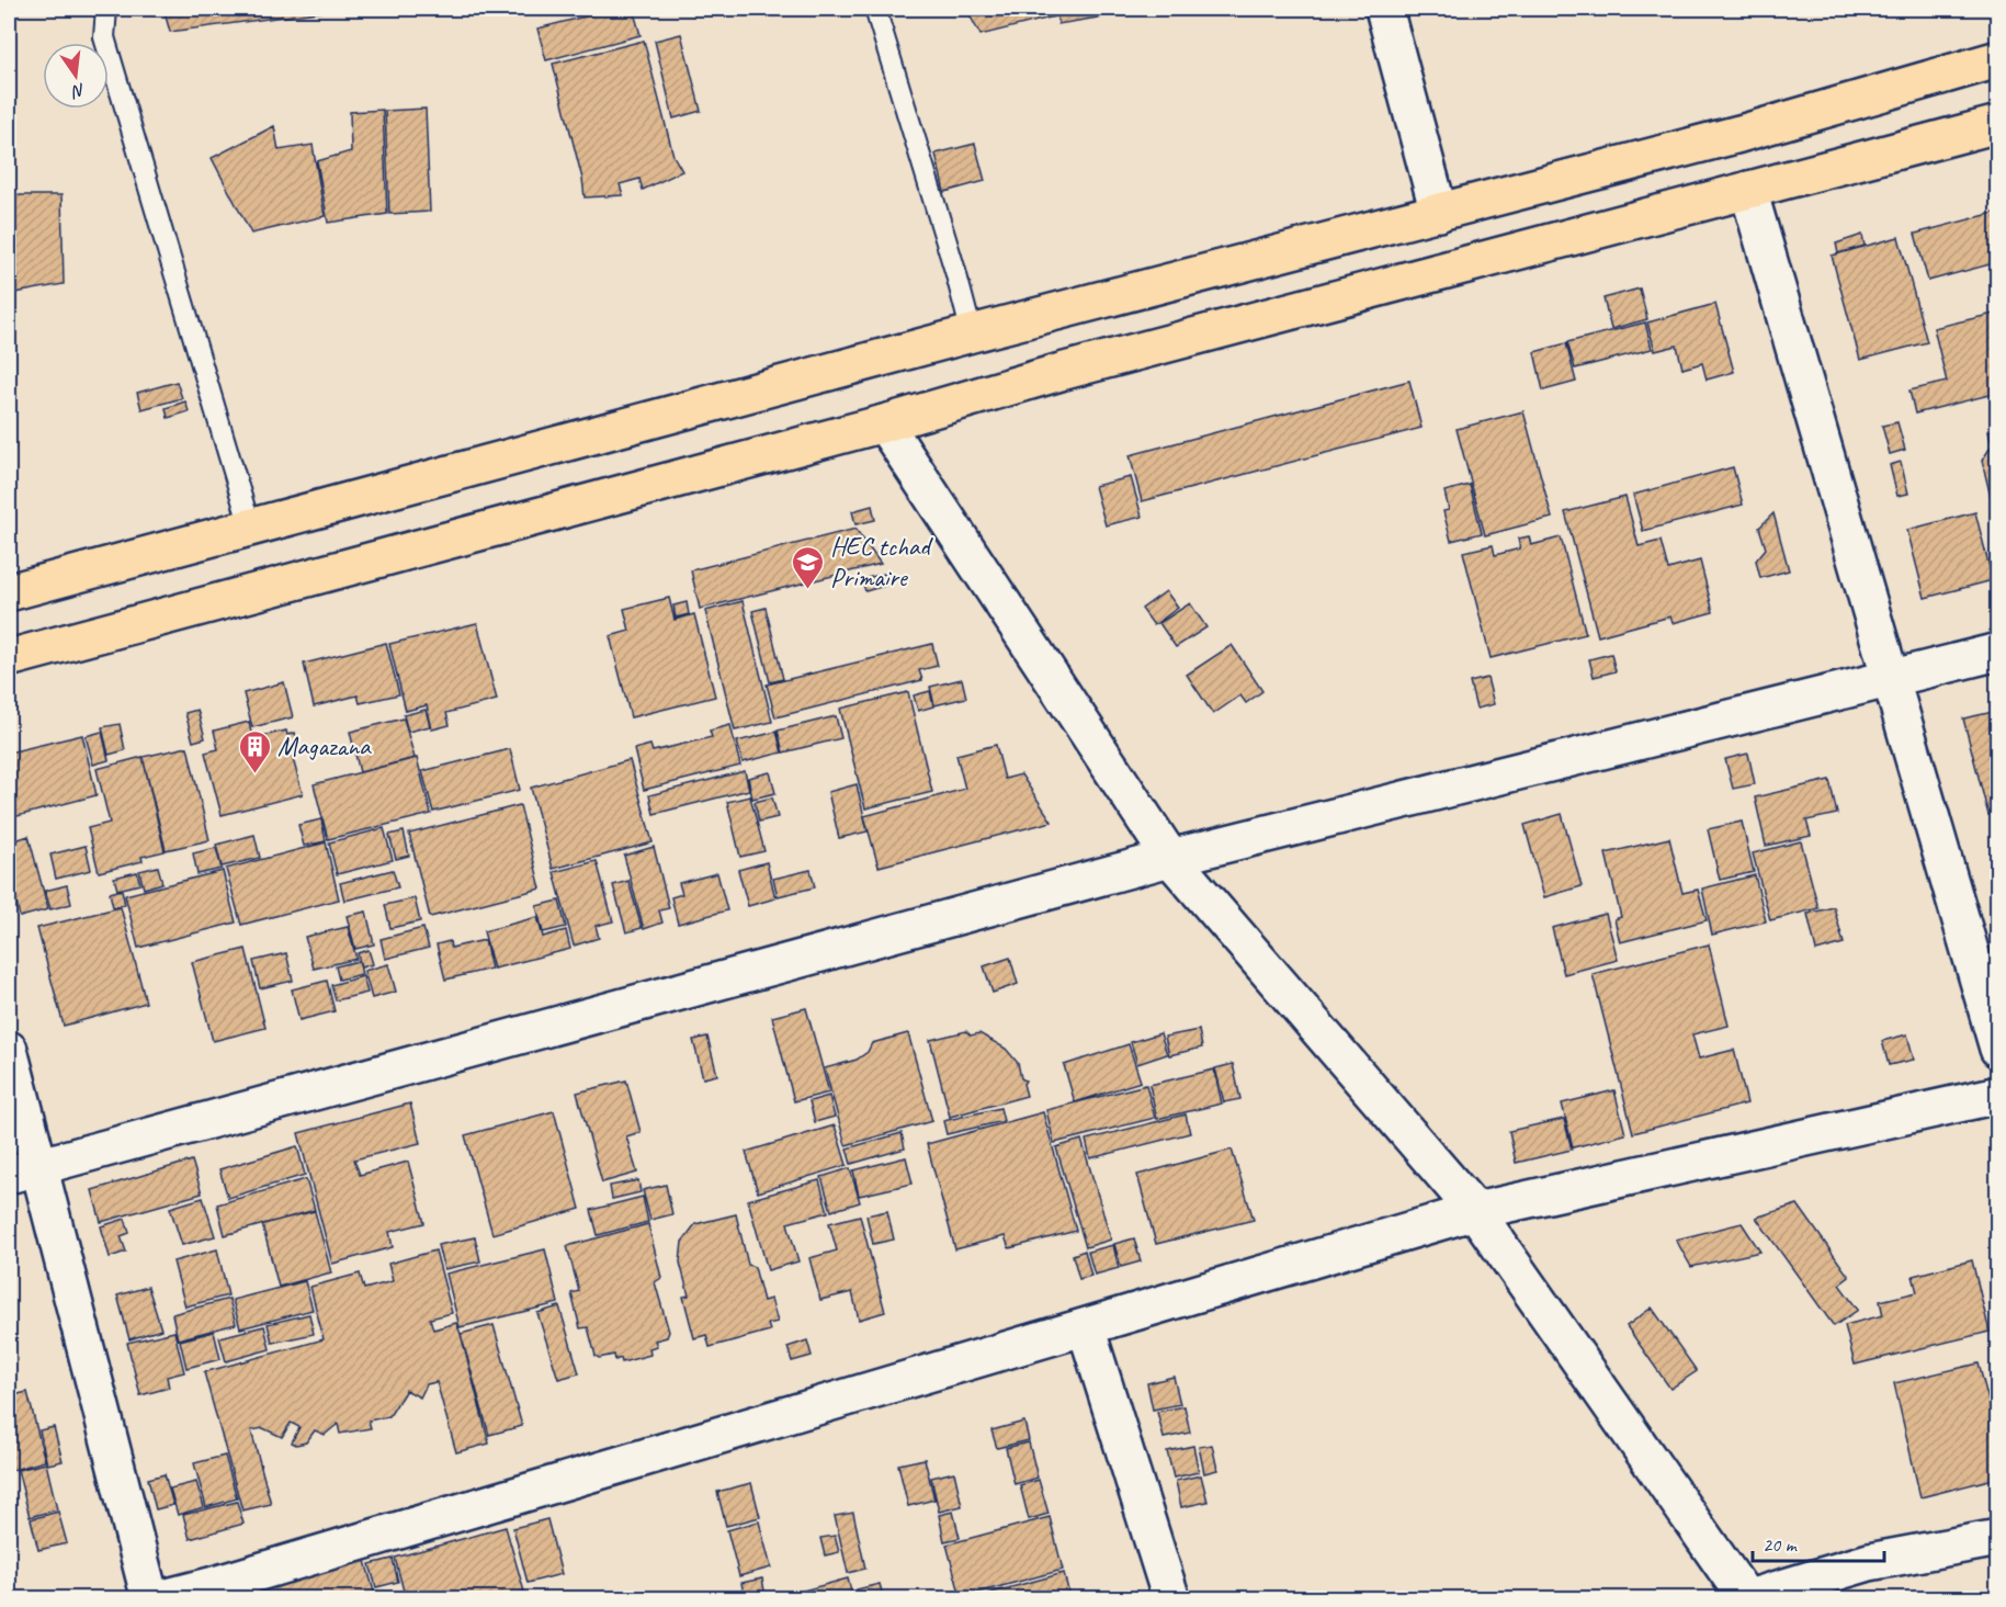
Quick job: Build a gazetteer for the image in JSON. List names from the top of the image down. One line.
{"places":{"school or university":["HEC tchad Primaire"],"building":["Magazana"]},"scale_bar":"20 m","north":"bottom"}
